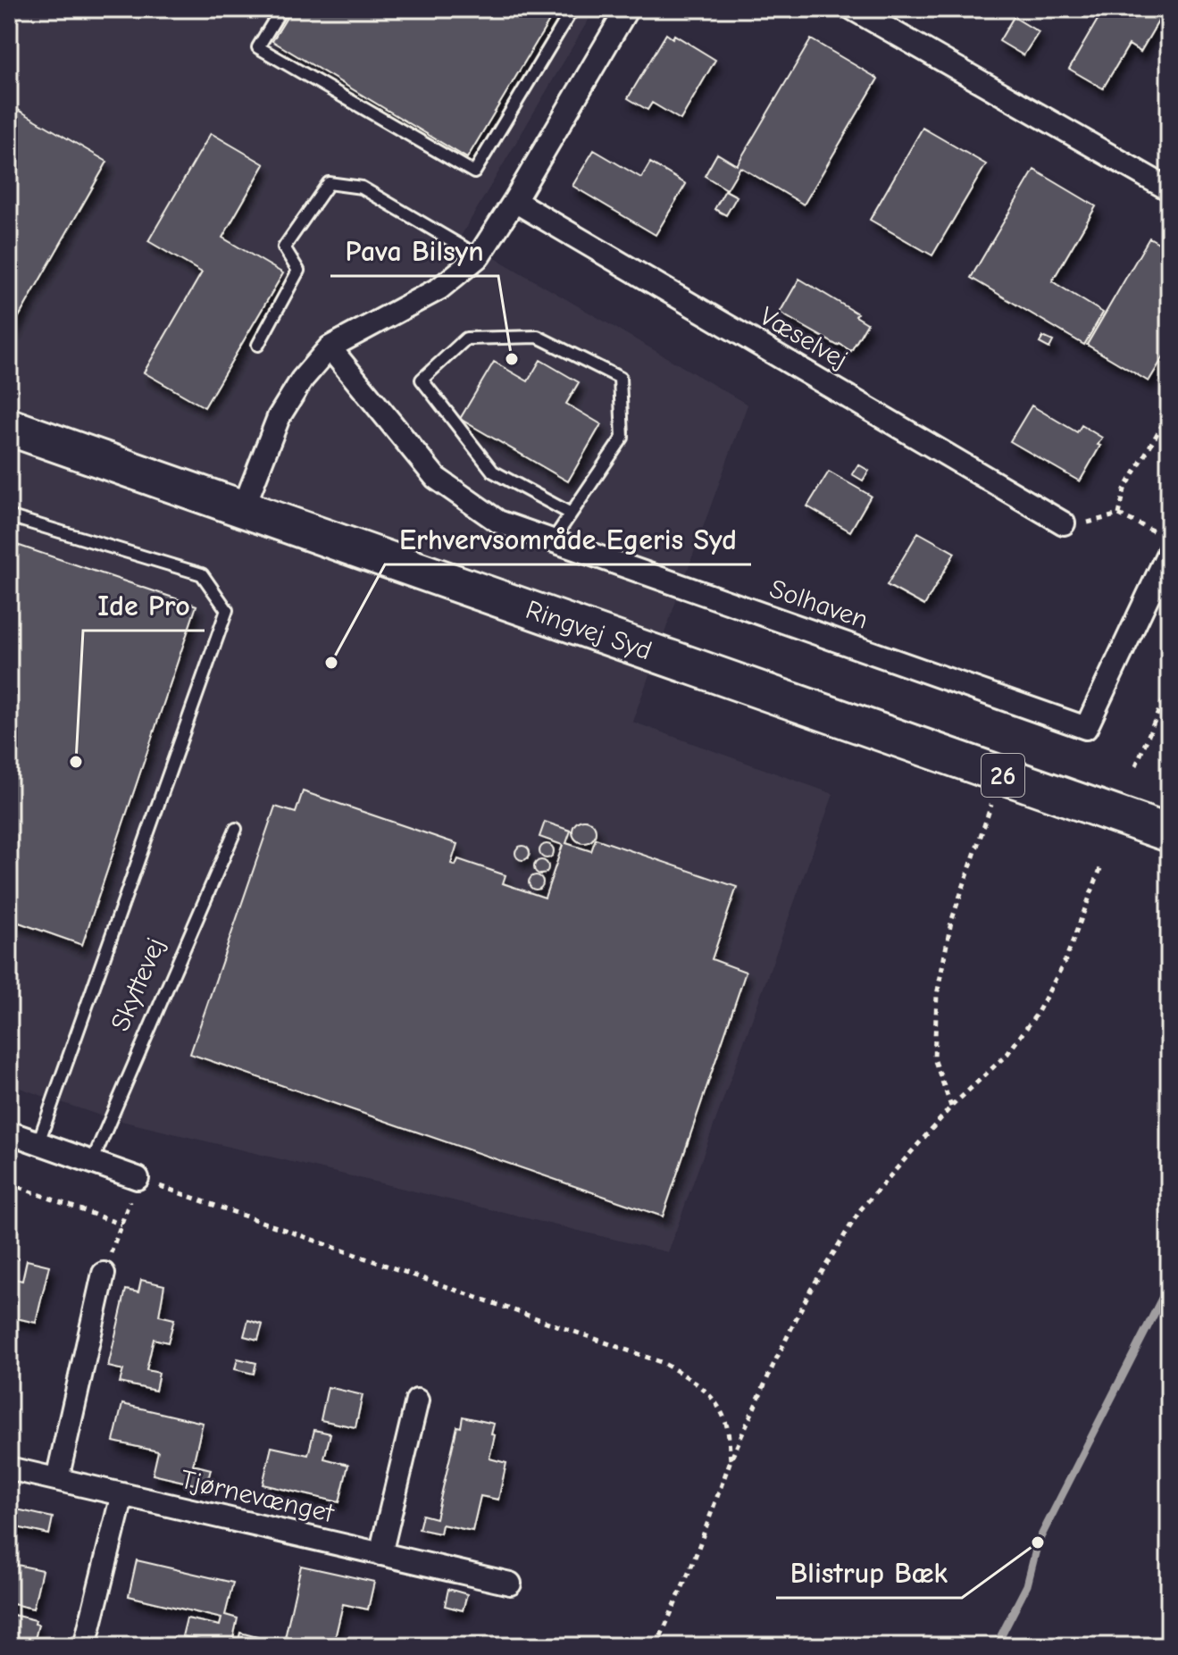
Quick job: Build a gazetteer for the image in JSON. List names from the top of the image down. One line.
{"streets":{"main road":["Ringvej Syd","26"],"street":["Væselvej","Solhaven","Tjørnevænget"],"lane":["Skyttevej"]},"places":["Pava Bilsyn","Erhvervsområde Egeris Syd","Ide Pro","Blistrup Bæk"]}
